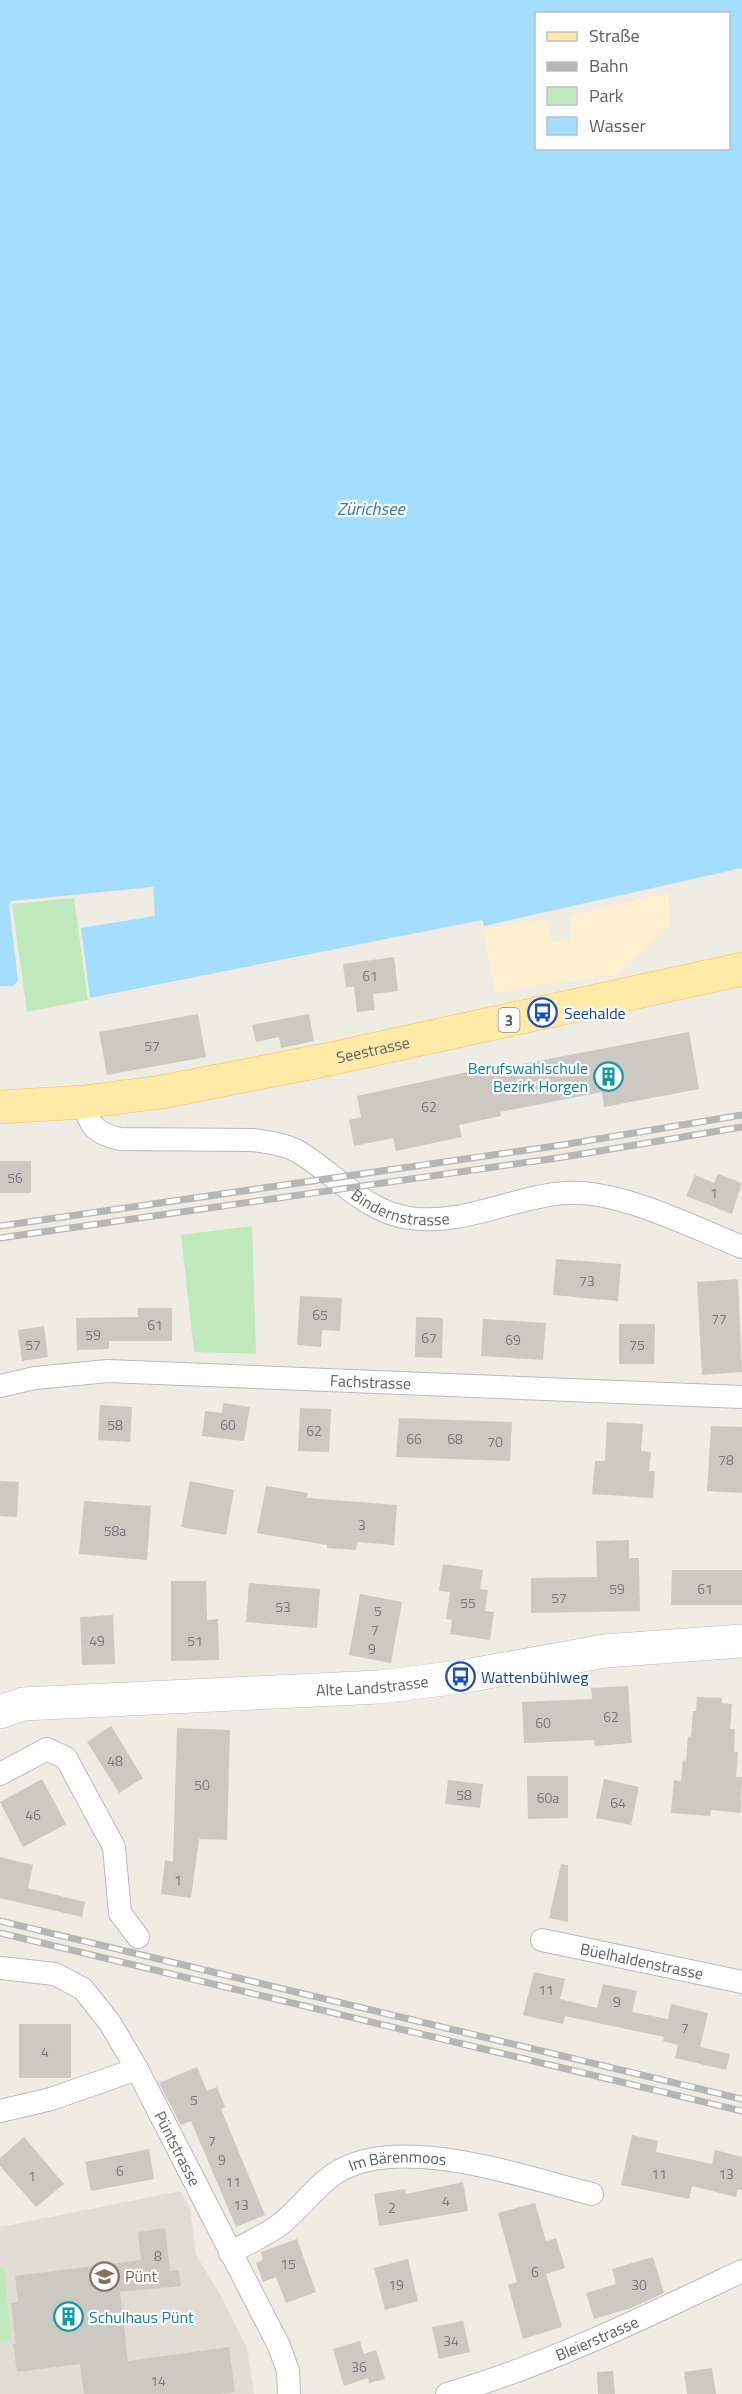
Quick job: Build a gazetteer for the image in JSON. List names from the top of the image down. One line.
{"streets":{"main road":["3","Seestrasse","Alte Landstrasse"],"street":["Bindernstrasse","Fachstrasse","Büelhaldenstrasse","Püntstrasse","Im Bärenmoos","Bleierstrasse"]},"crossings":[["Seestrasse","Bindernstrasse"],["Püntstrasse","Im Bärenmoos"]],"water":["Zürichsee"],"places":{"bus stop":["Seehalde","Wattenbühlweg"],"building":["Berufswahlschule Bezirk Horgen","Schulhaus Pünt"],"school or university":["Pünt"]},"house_numbers":["61","57","62","56","1","73","65","77","61","59","67","69","57","75","58","60","62","66","68","70","78","3","58a","59","61","57","55","53","5","7","49","51","9","62","60","48","50","58","60a","64","46","1","11","9","7","4","5","7","9","6","11","13","1","11","4","13","2","8","15","6","19","30","34","36","14"],"legend":["Straße","Bahn","Park","Wasser"]}
